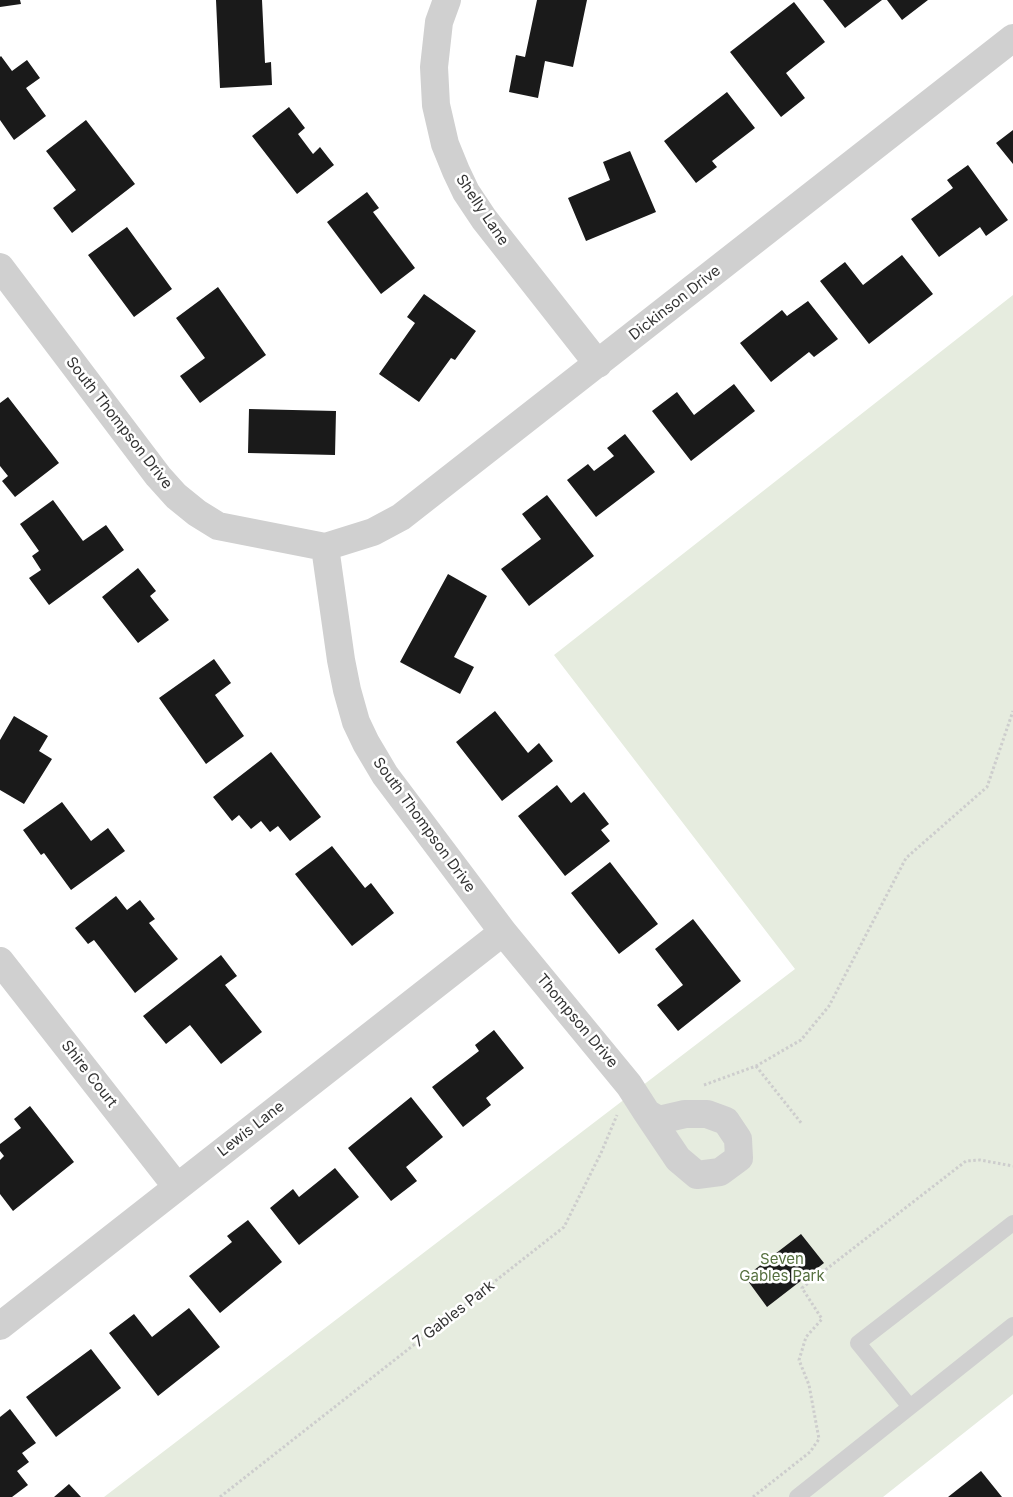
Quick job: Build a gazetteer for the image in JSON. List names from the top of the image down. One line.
{"streets":{"street":["Shelly Lane","Dickinson Drive","South Thompson Drive","Thompson Drive","Shire Court","Lewis Lane"],"path":["7 Gables Park"]},"crossings":[["Shelly Lane","Dickinson Drive"],["Dickinson Drive","South Thompson Drive"],["South Thompson Drive","Thompson Drive"],["South Thompson Drive","Lewis Lane"],["Thompson Drive","Lewis Lane"],["Thompson Drive","7 Gables Park"],["Shire Court","Lewis Lane"]],"parks":["Seven Gables Park"]}
